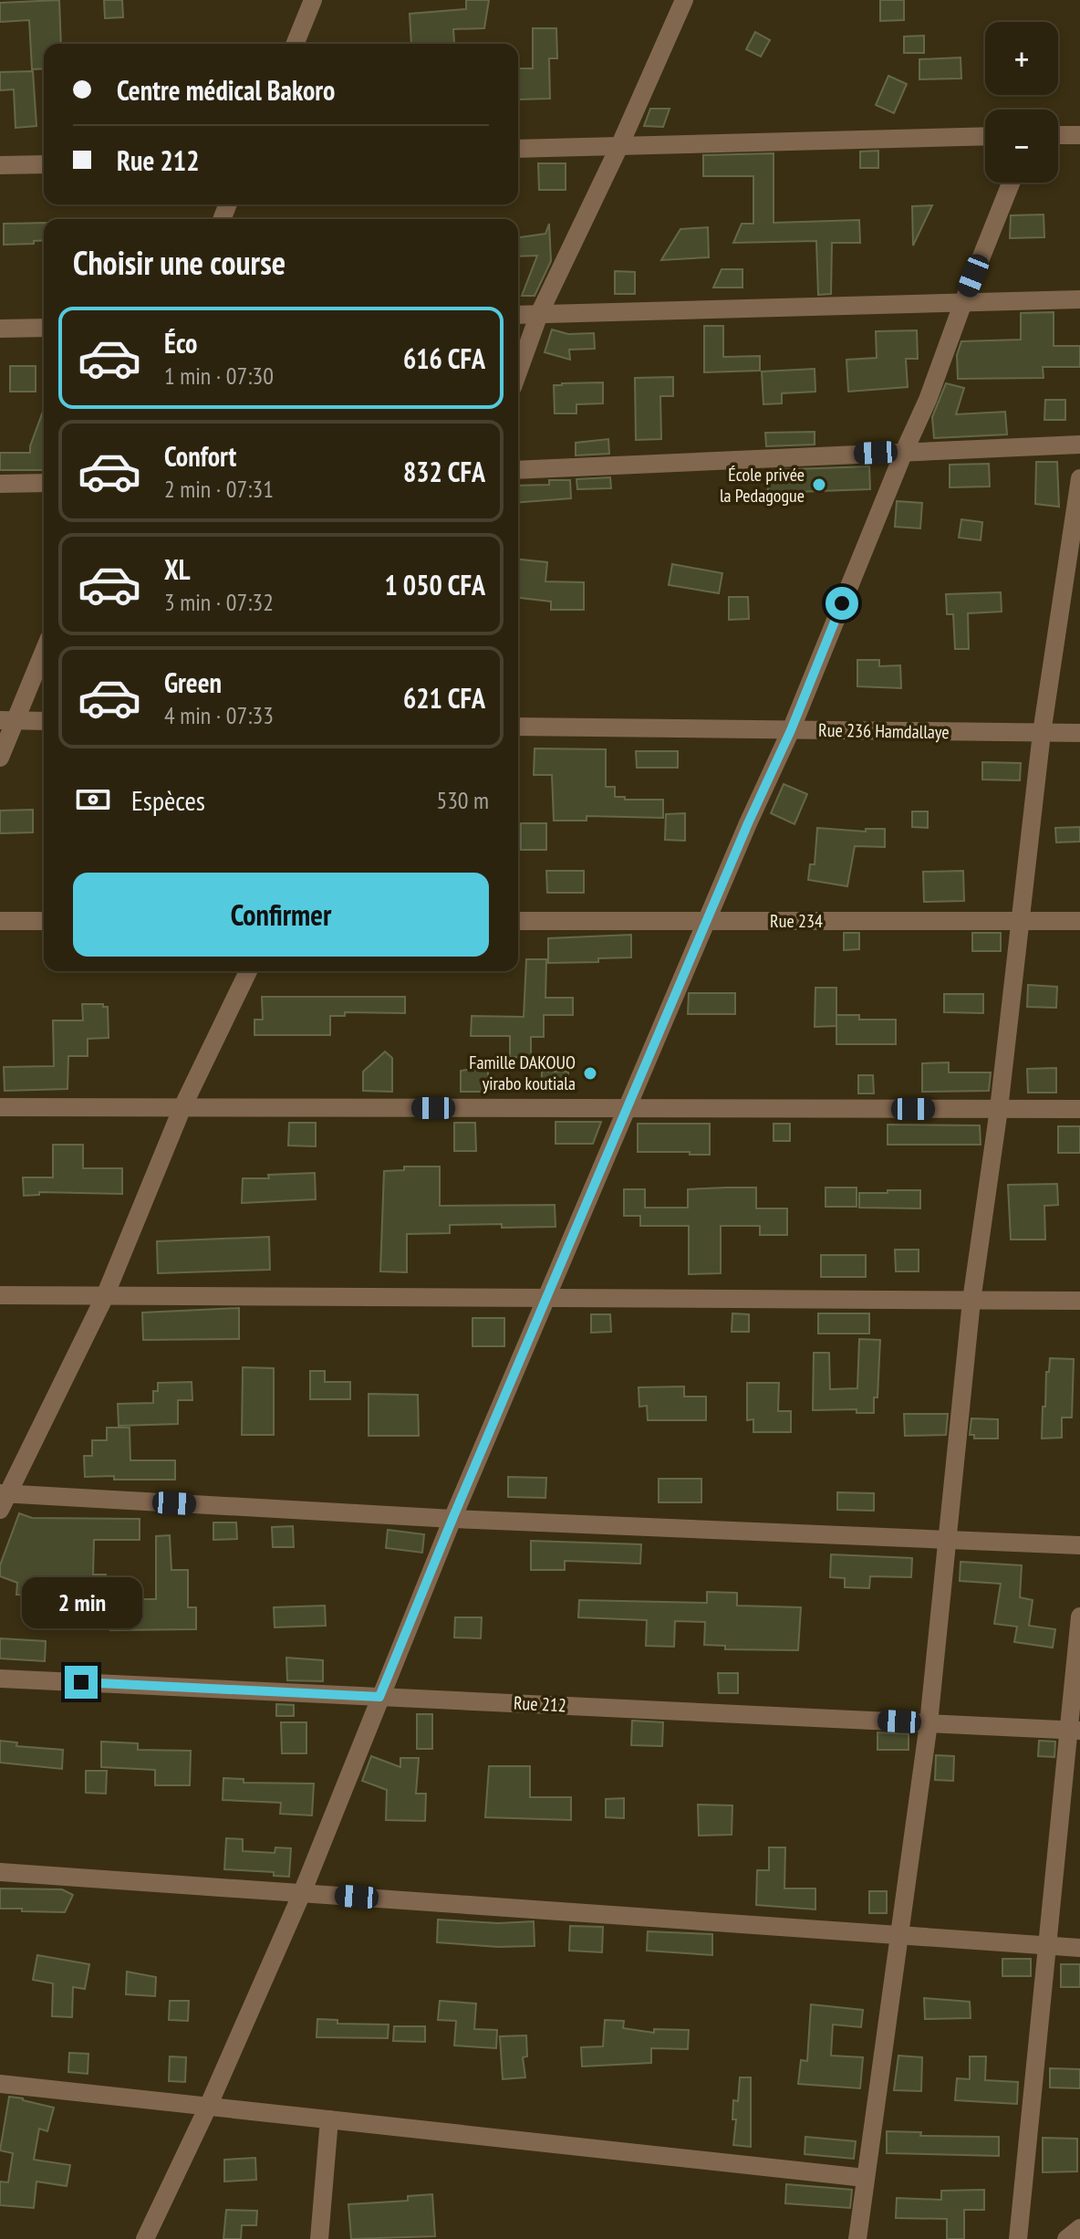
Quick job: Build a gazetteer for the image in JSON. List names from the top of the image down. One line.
{"streets":{"street":["Rue 236 Hamdallaye","Rue 234","Rue 212"]},"places":["École privée la Pedagogue","Famille DAKOUO yirabo koutiala"],"page":{"map_buttons":["+","−"],"banner":["Centre médical Bakoro","Rue 212"],"heading":"Choisir une course","list":[{"name":"Éco","note":"1 min · 07:30","value":"616 CFA"},{"name":"Confort","note":"2 min · 07:31","value":"832 CFA"},{"name":"XL","note":"3 min · 07:32","value":"1 050 CFA"},{"name":"Green","note":"4 min · 07:33","value":"621 CFA"}],"pay":["Espèces","530 m"],"buttons":"Confirmer","bubble":"2 min"}}
